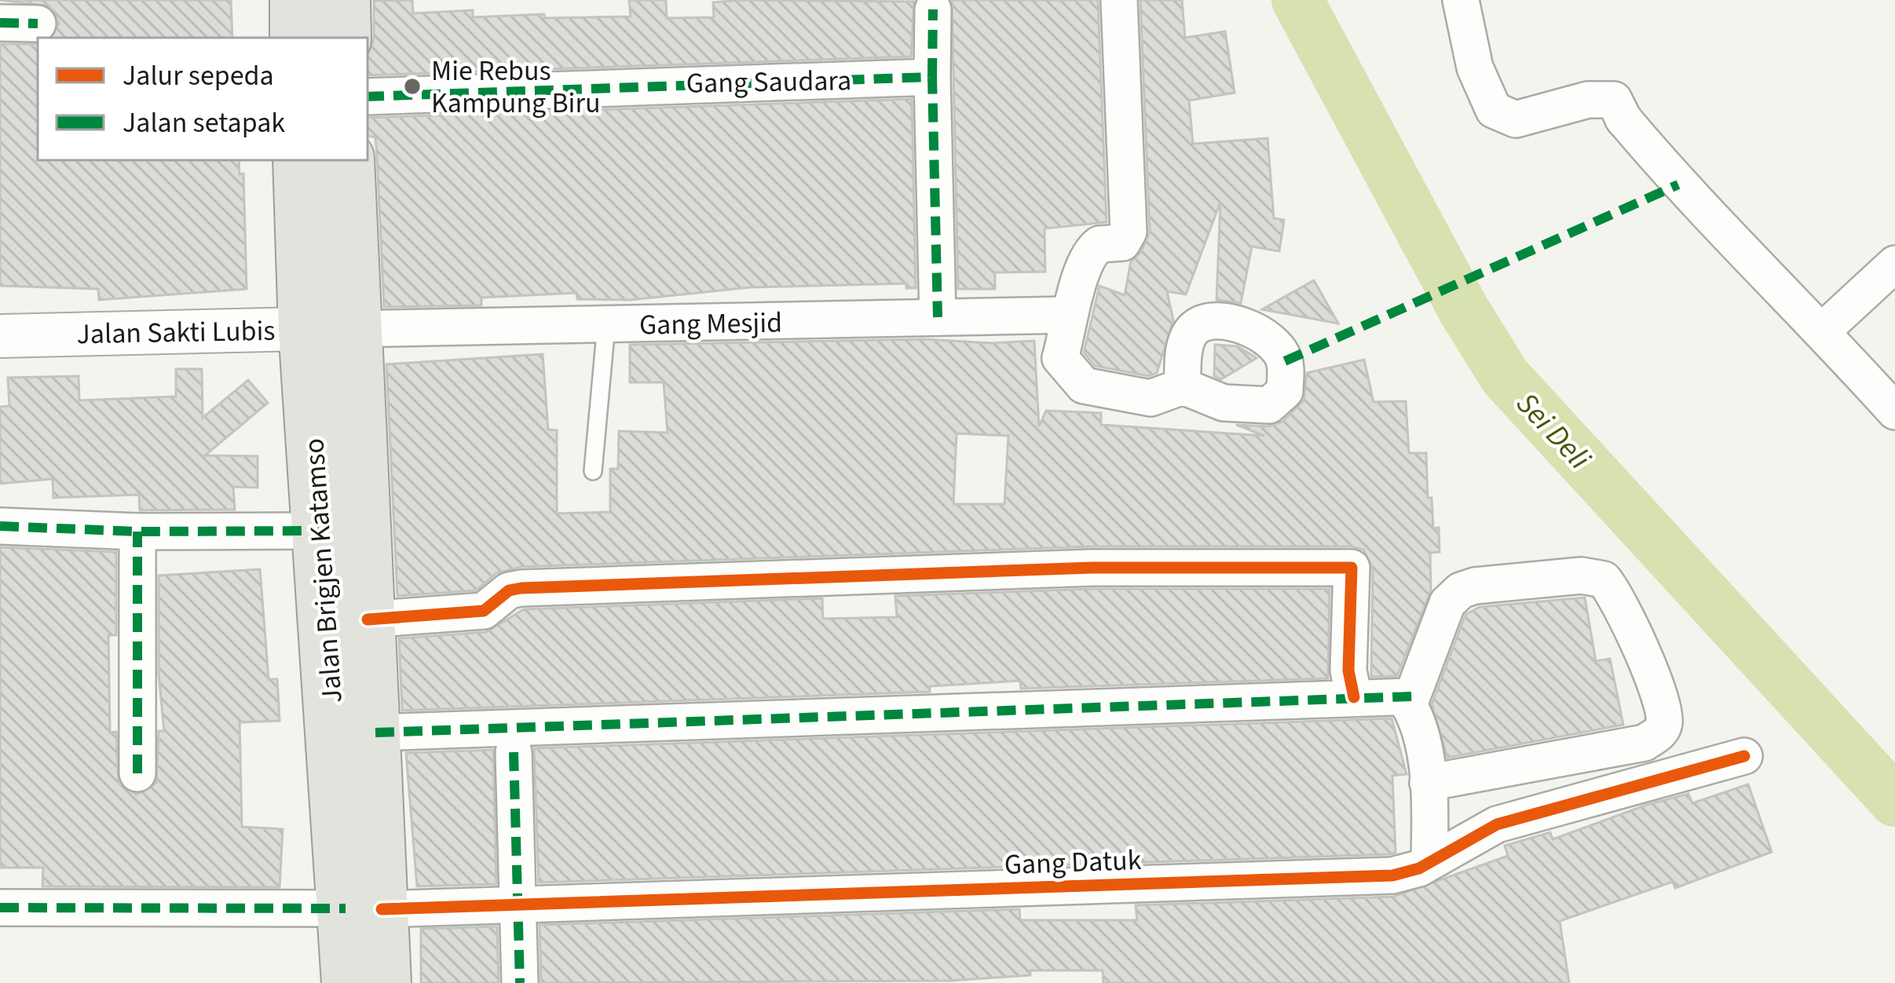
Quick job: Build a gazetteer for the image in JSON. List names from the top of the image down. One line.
{"streets":{"main road":["Jalan Brigjen Katamso"],"street":["Gang Saudara","Gang Mesjid","Jalan Sakti Lubis","Gang Datuk"]},"crossings":[["Gang Mesjid","Jalan Sakti Lubis"],["Gang Mesjid","Jalan Brigjen Katamso"],["Jalan Sakti Lubis","Jalan Brigjen Katamso"],["Jalan Brigjen Katamso","Gang Datuk"]],"water":["Sei Deli"],"places":["Mie Rebus Kampung Biru"],"legend":["Jalur sepeda","Jalan setapak"]}
